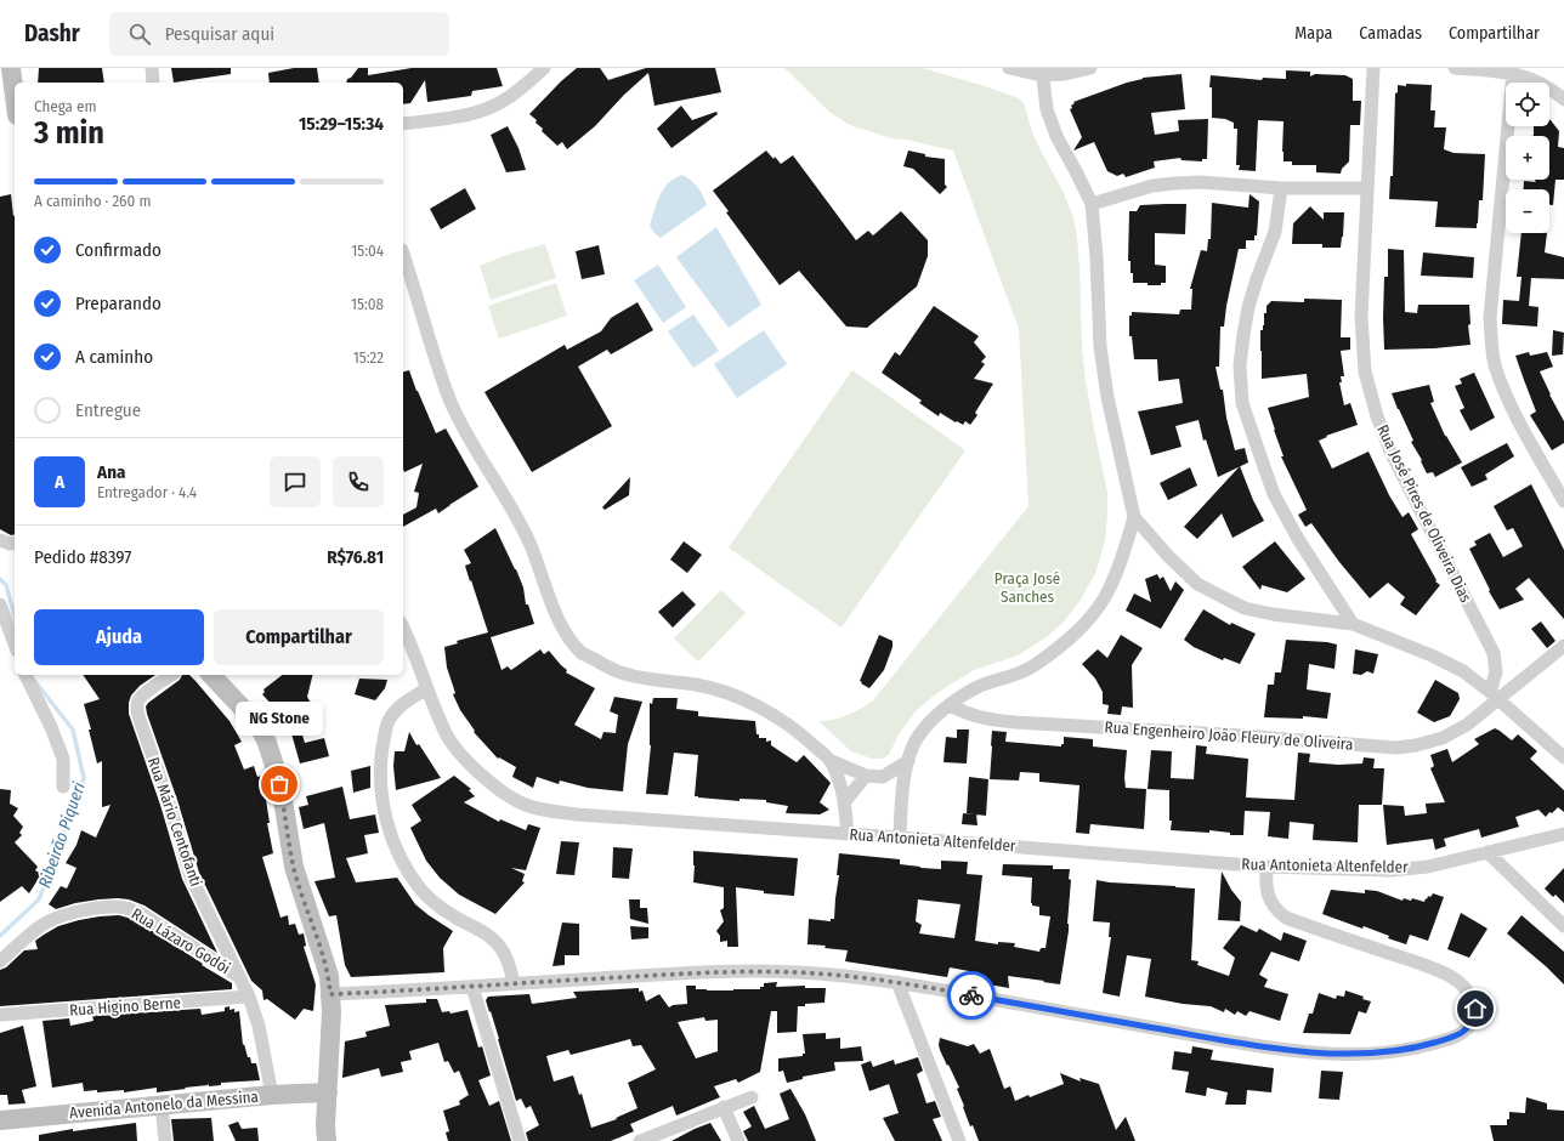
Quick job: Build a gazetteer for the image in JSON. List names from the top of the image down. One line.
{"streets":{"main road":["Avenida Antonelo da Messina"],"street":["Rua José Pires de Oliveira Dias","Rua Engenheiro João Fleury de Oliveira","Rua Mário Centofanti","Rua Antonieta Altenfelder","Rua Lázaro Godói","Rua Higino Berne"]},"crossings":[["Rua José Pires de Oliveira Dias","Rua Engenheiro João Fleury de Oliveira"],["Rua Mário Centofanti","Rua Lázaro Godói"],["Rua Mário Centofanti","Rua Higino Berne"],["Rua Mário Centofanti","Avenida Antonelo da Messina"]],"water":["Ribeirão Piqueri"],"parks":["Praça José Sanches"],"places":["NG Stone"],"page":{"header":"Dashr","search":"Pesquisar aqui","nav":["Mapa","Camadas","Compartilhar"],"map_buttons":["+","−"],"heading":["3 min","Chega em","15:29–15:34"],"panel":["Ana","Entregador · 4.4","Pedido #8397","R$76.81"],"bar":"A caminho · 260 m","list":[["Confirmado","15:04"],["Preparando","15:08"],["A caminho","15:22"],"Entregue"],"round":"A","buttons":["Ajuda","Compartilhar"],"bubble":"NG Stone"}}
